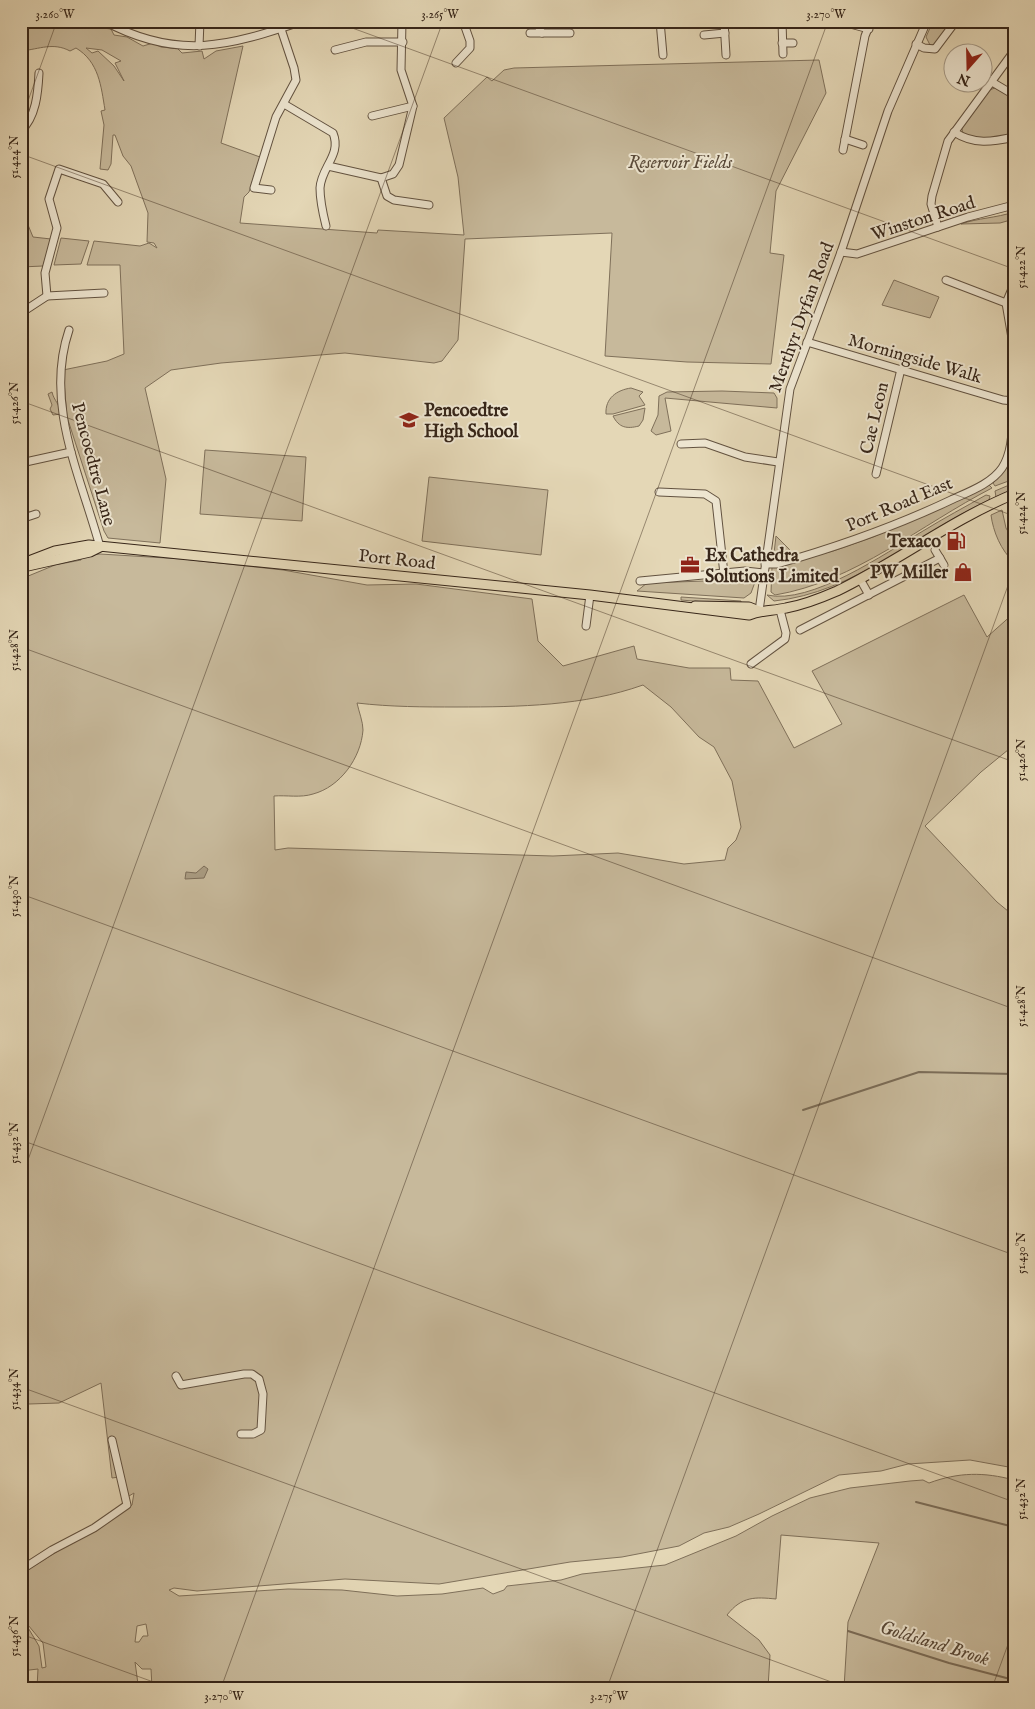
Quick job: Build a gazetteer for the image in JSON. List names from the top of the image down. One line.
{"streets":{"main road":["Port Road"],"street":["Winston Road","Merthyr Dyfan Road","Morningside Walk","Cae Leon","Pencoedtre Lane","Port Road East"]},"crossings":[["Winston Road","Merthyr Dyfan Road"],["Merthyr Dyfan Road","Morningside Walk"],["Merthyr Dyfan Road","Port Road East"],["Merthyr Dyfan Road","Port Road"],["Morningside Walk","Cae Leon"],["Morningside Walk","Port Road East"],["Pencoedtre Lane","Port Road"]],"water":["Goldsland Brook"],"parks":["Reservoir Fields"],"places":{"school or university":["Pencoedtre High School"],"fuel station":["Texaco"],"office":["Ex Cathedra Solutions Limited"],"shop":["PW Miller"]},"north":"bottom","coordinates":["3.260°W","3.265°W","3.270°W","51.424°N","51.422°N","51.426°N","51.428°N","51.430°N","51.432°N","51.434°N","51.436°N","3.275°W"]}
